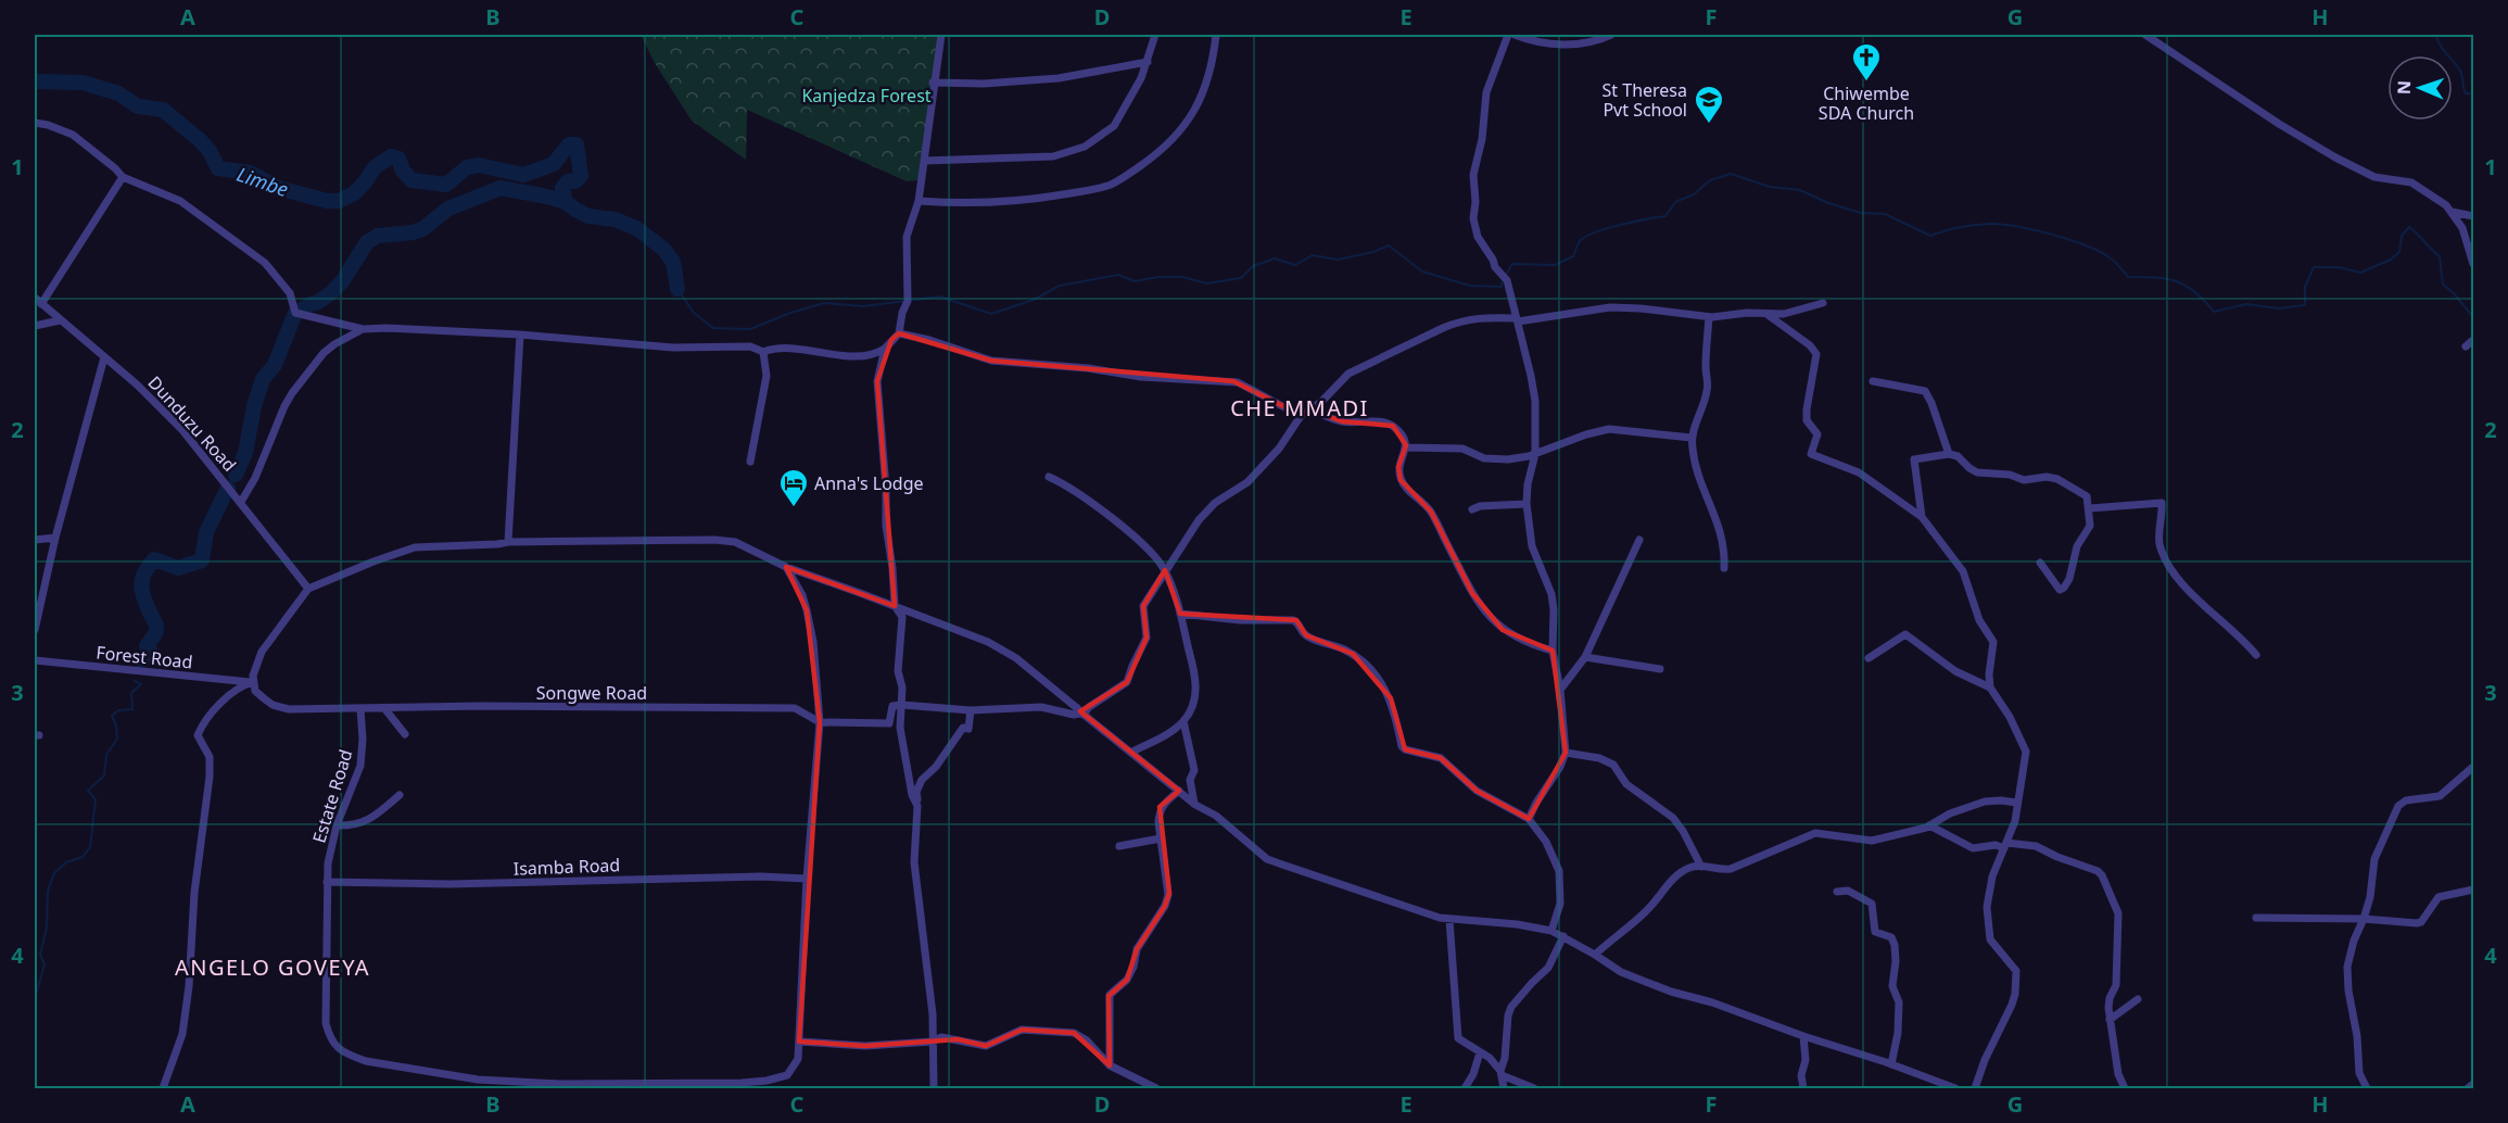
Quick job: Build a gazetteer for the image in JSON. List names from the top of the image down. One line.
{"streets":{"street":["Dunduzu Road","Forest Road","Songwe Road","Estate Road","Isamba Road"]},"crossings":[["Forest Road","Songwe Road"],["Songwe Road","Estate Road"],["Estate Road","Isamba Road"]],"districts":["CHE MMADI","ANGELO GOVEYA"],"water":["Limbe"],"parks":["Kanjedza Forest"],"places":{"church":["Chiwembe SDA Church"],"school or university":["St Theresa Pvt School"],"hotel":["Anna's Lodge"]},"north":"left","grid":{"columns":["A","B","C","D","E","F","G","H"],"rows":["1","2","3","4"]}}
